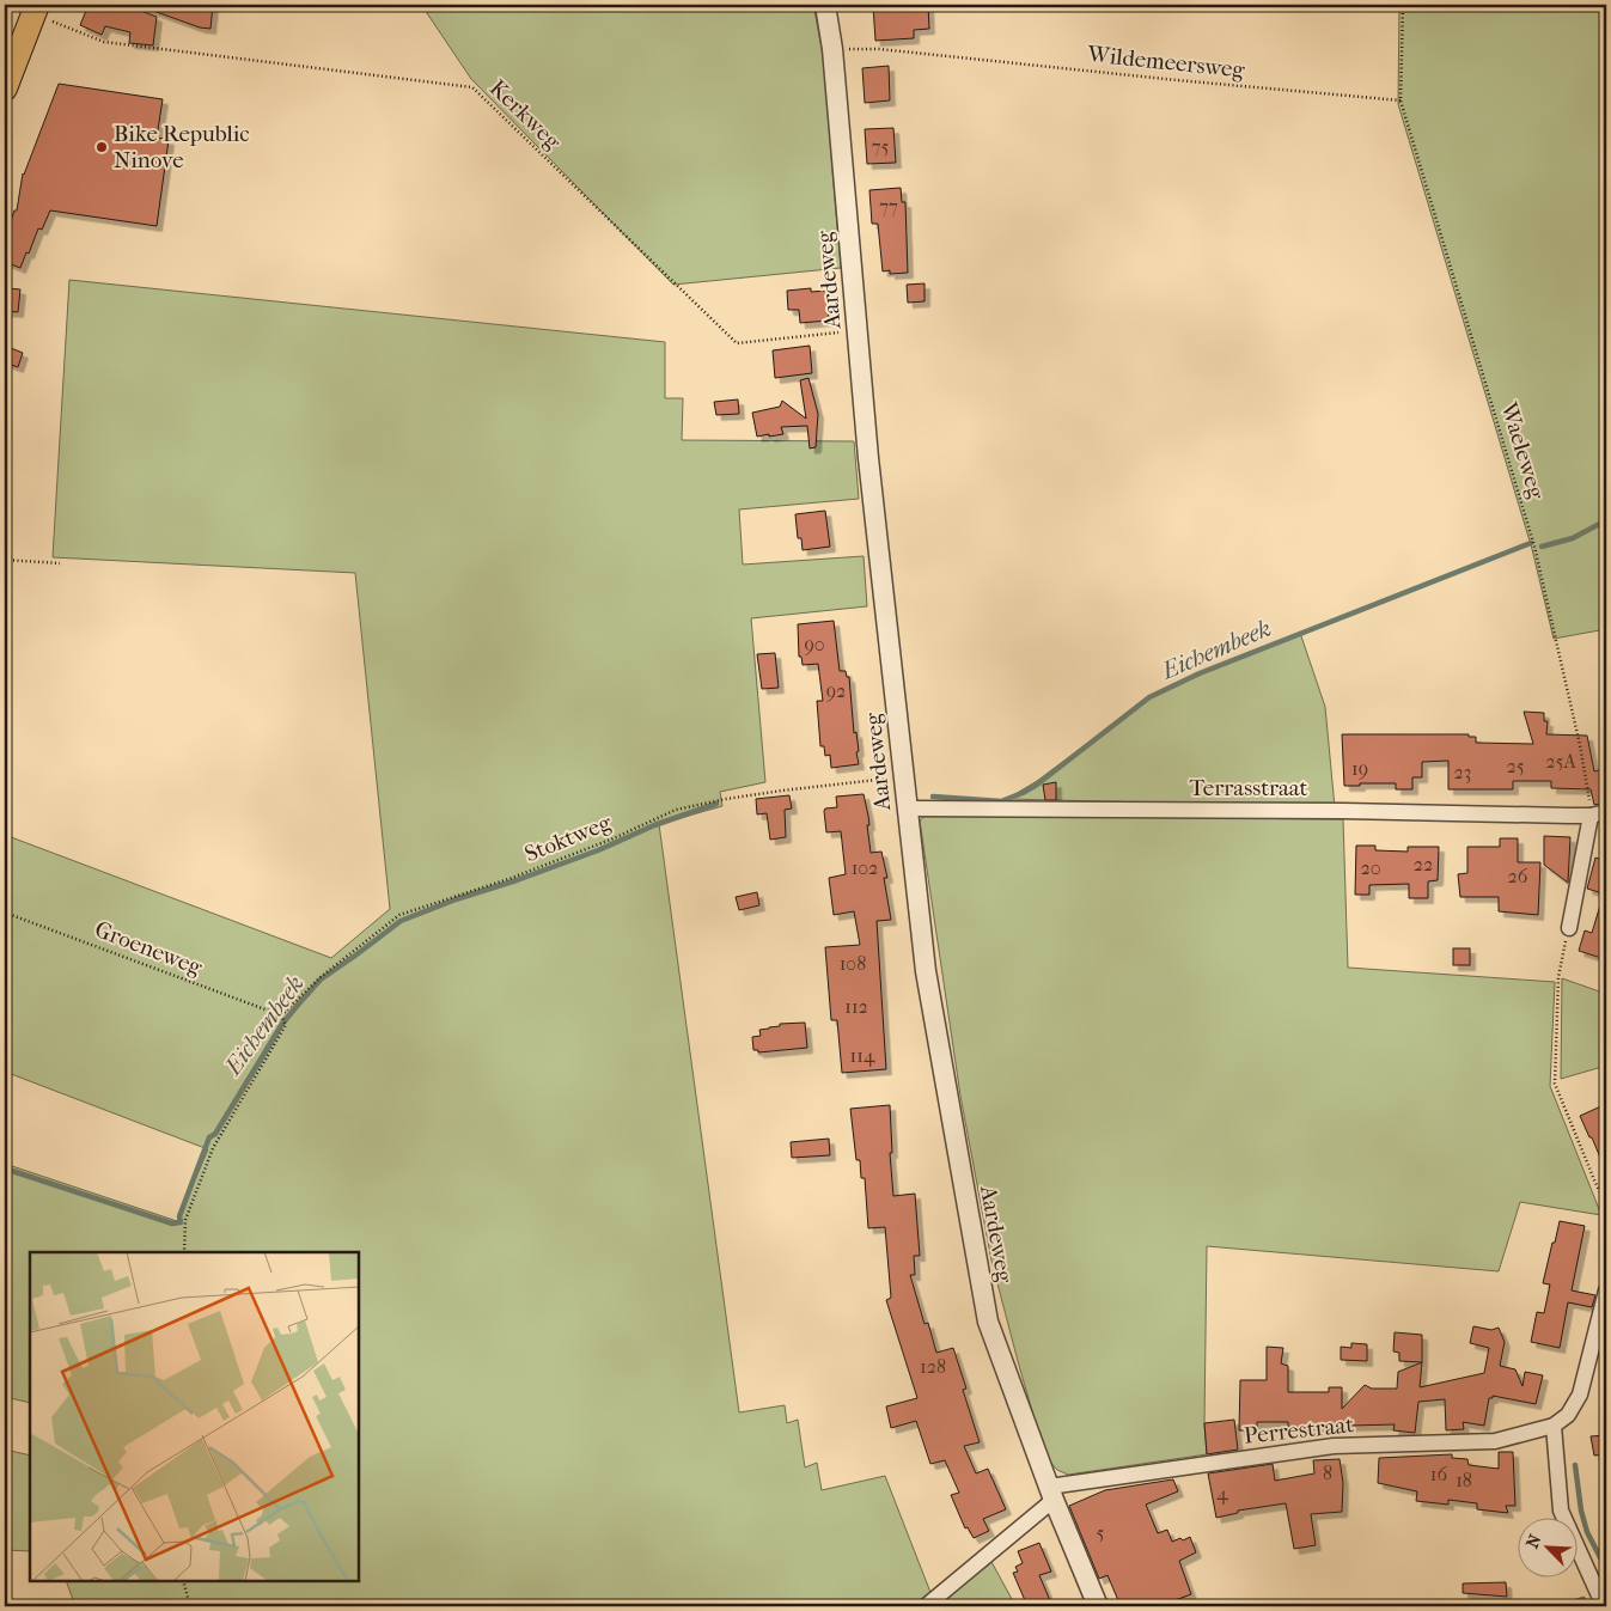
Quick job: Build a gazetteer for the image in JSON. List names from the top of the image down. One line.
{"streets":{"street":["Aardeweg","Terrasstraat","Perrestraat"],"path":["Wildemeersweg","Kerkweg","Waeleweg","Stoktweg","Groeneweg"]},"crossings":[["Wildemeersweg","Aardeweg"],["Wildemeersweg","Waeleweg"],["Kerkweg","Aardeweg"],["Aardeweg","Terrasstraat"],["Aardeweg","Stoktweg"],["Aardeweg","Perrestraat"],["Waeleweg","Terrasstraat"],["Stoktweg","Groeneweg"]],"water":["Eichembeek"],"places":["Bike Republic Ninove"],"house_numbers":["75","77","90","92","25A","25","19","23","22","102","20","26","108","112","114","128","8","16","18","4","5"],"north":"top left"}
